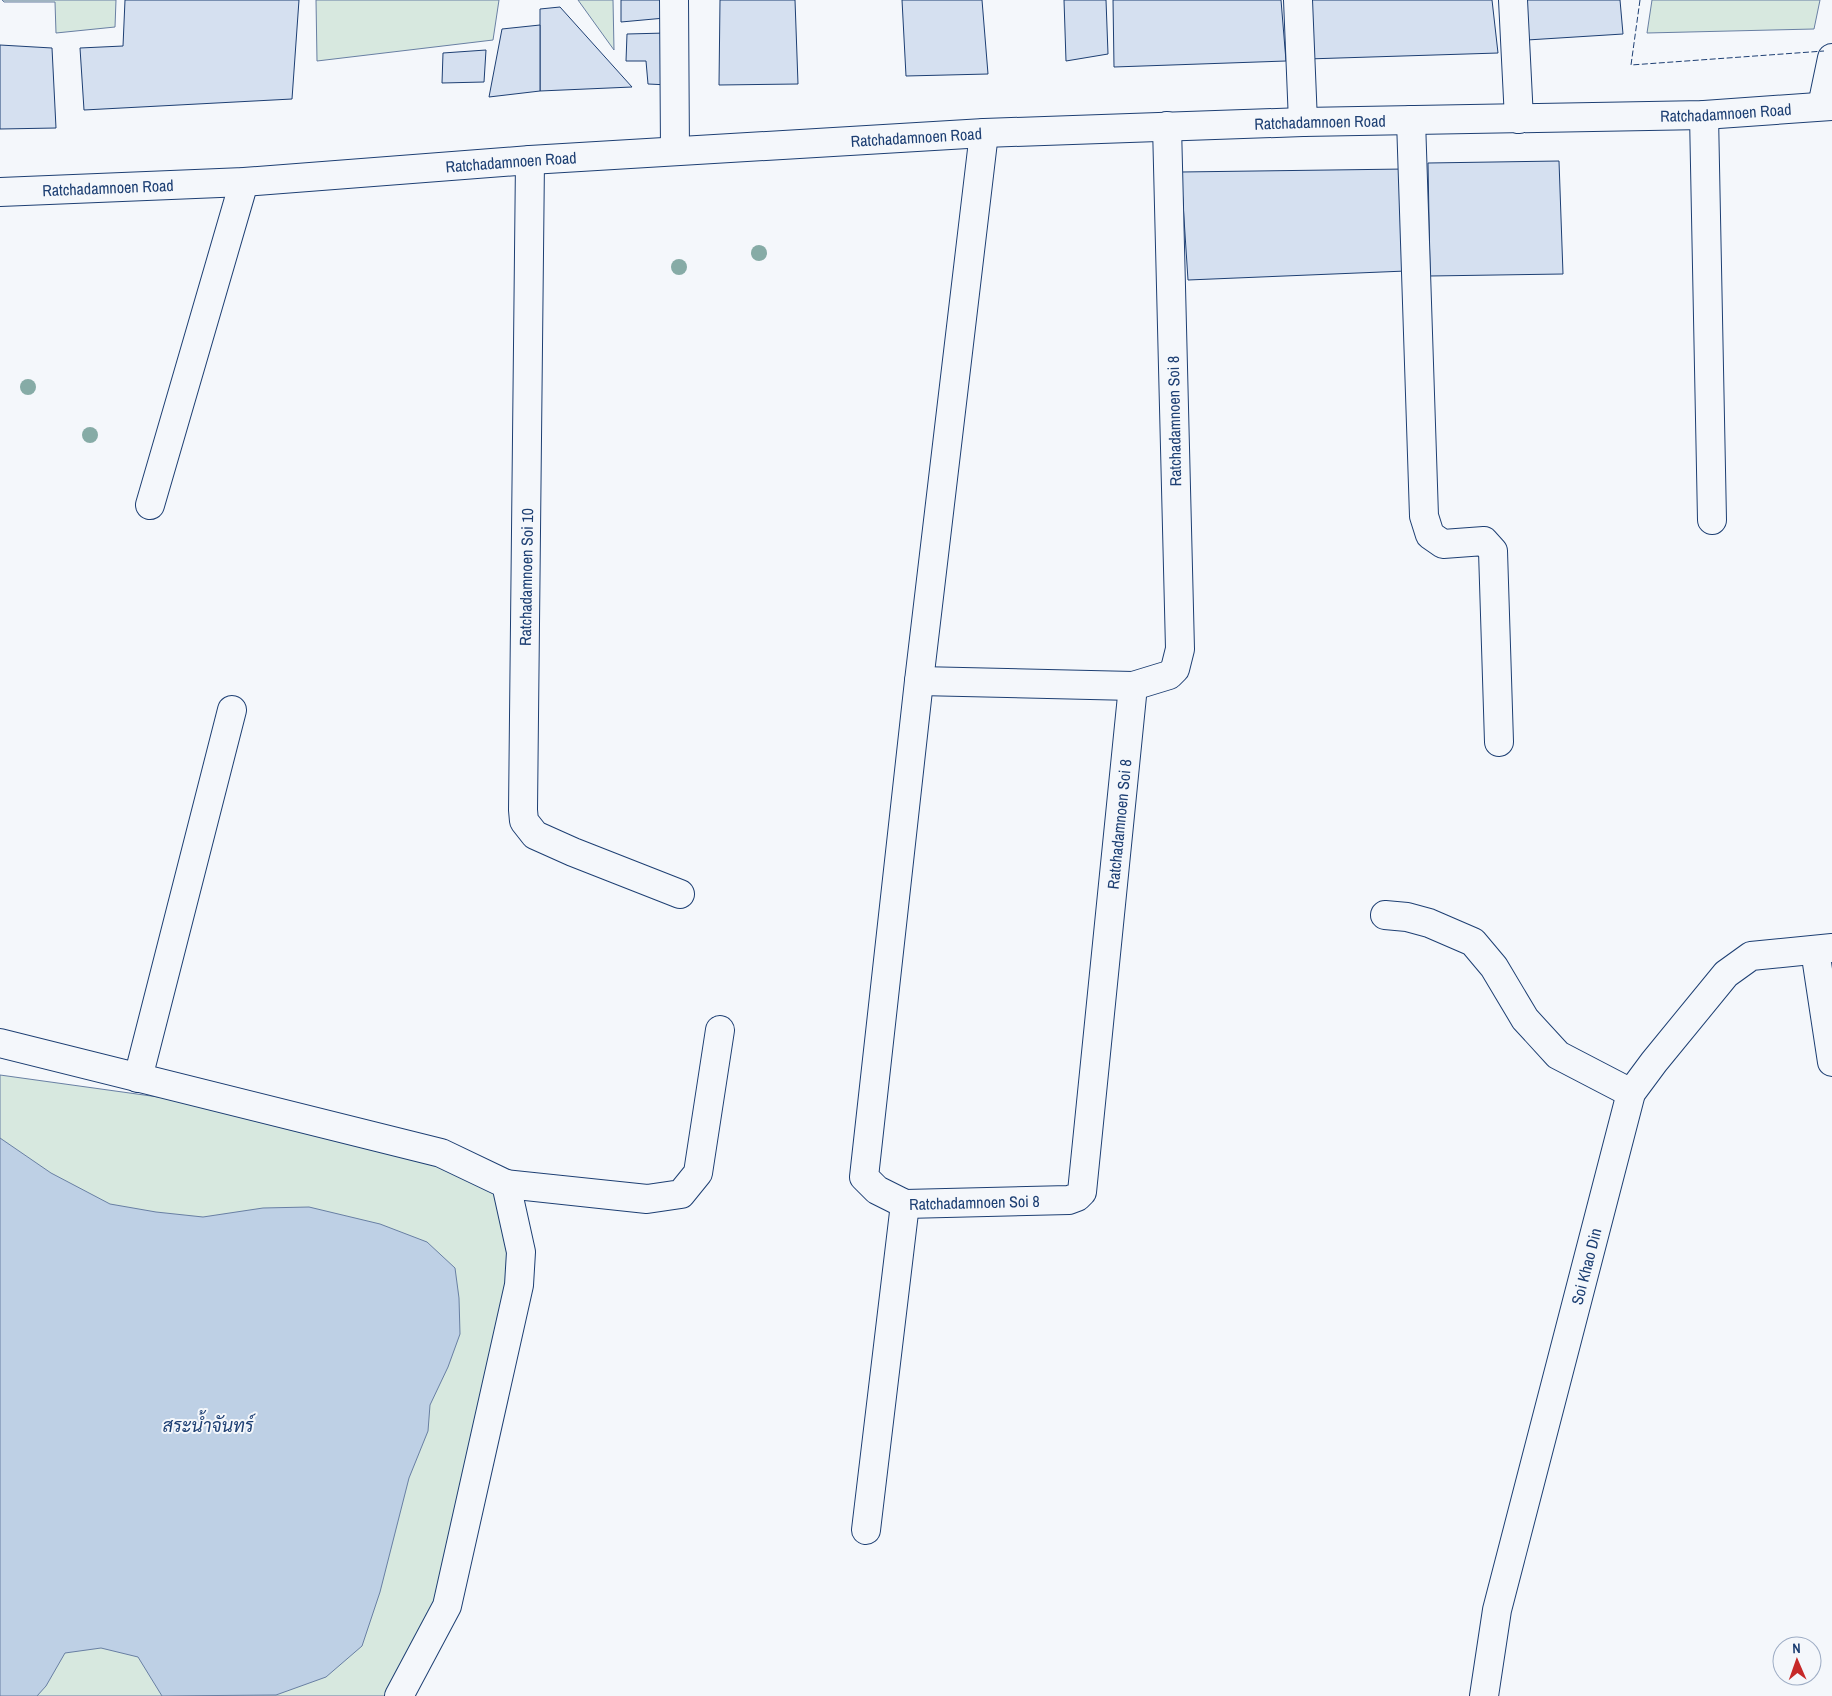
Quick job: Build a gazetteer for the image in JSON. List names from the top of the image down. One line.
{"streets":{"street":["Ratchadamnoen Road","Ratchadamnoen Soi 8","Ratchadamnoen Soi 10","Soi Khao Din"]},"crossings":[["Ratchadamnoen Road","Ratchadamnoen Soi 8"],["Ratchadamnoen Road","Ratchadamnoen Soi 10"]],"water":["สระน้ำจันทร์"],"north":"top"}
